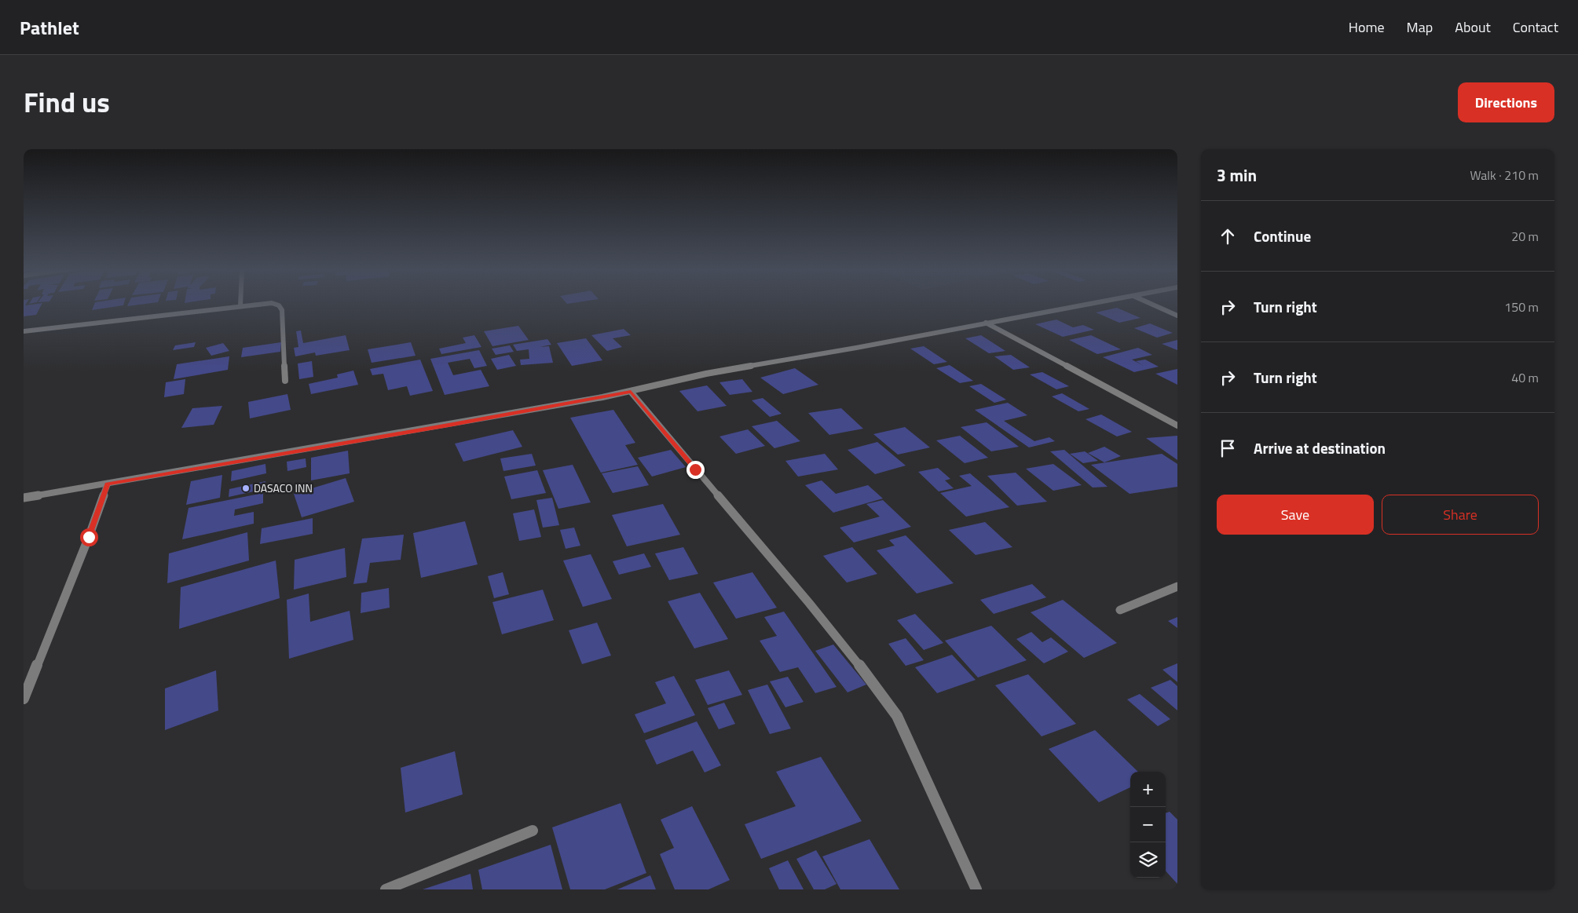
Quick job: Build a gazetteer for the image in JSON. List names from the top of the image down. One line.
{"places":["DASACO INN"],"page":{"header":"Pathlet","nav":["Home","Map","About","Contact"],"title":"Find us","buttons":["Directions",["Save","Share"]],"heading":["3 min","Walk · 210 m"],"list":[["Continue","20 m"],["Turn right","150 m"],["Turn right","40 m"],"Arrive at destination"],"map_buttons":["+","−"]}}
